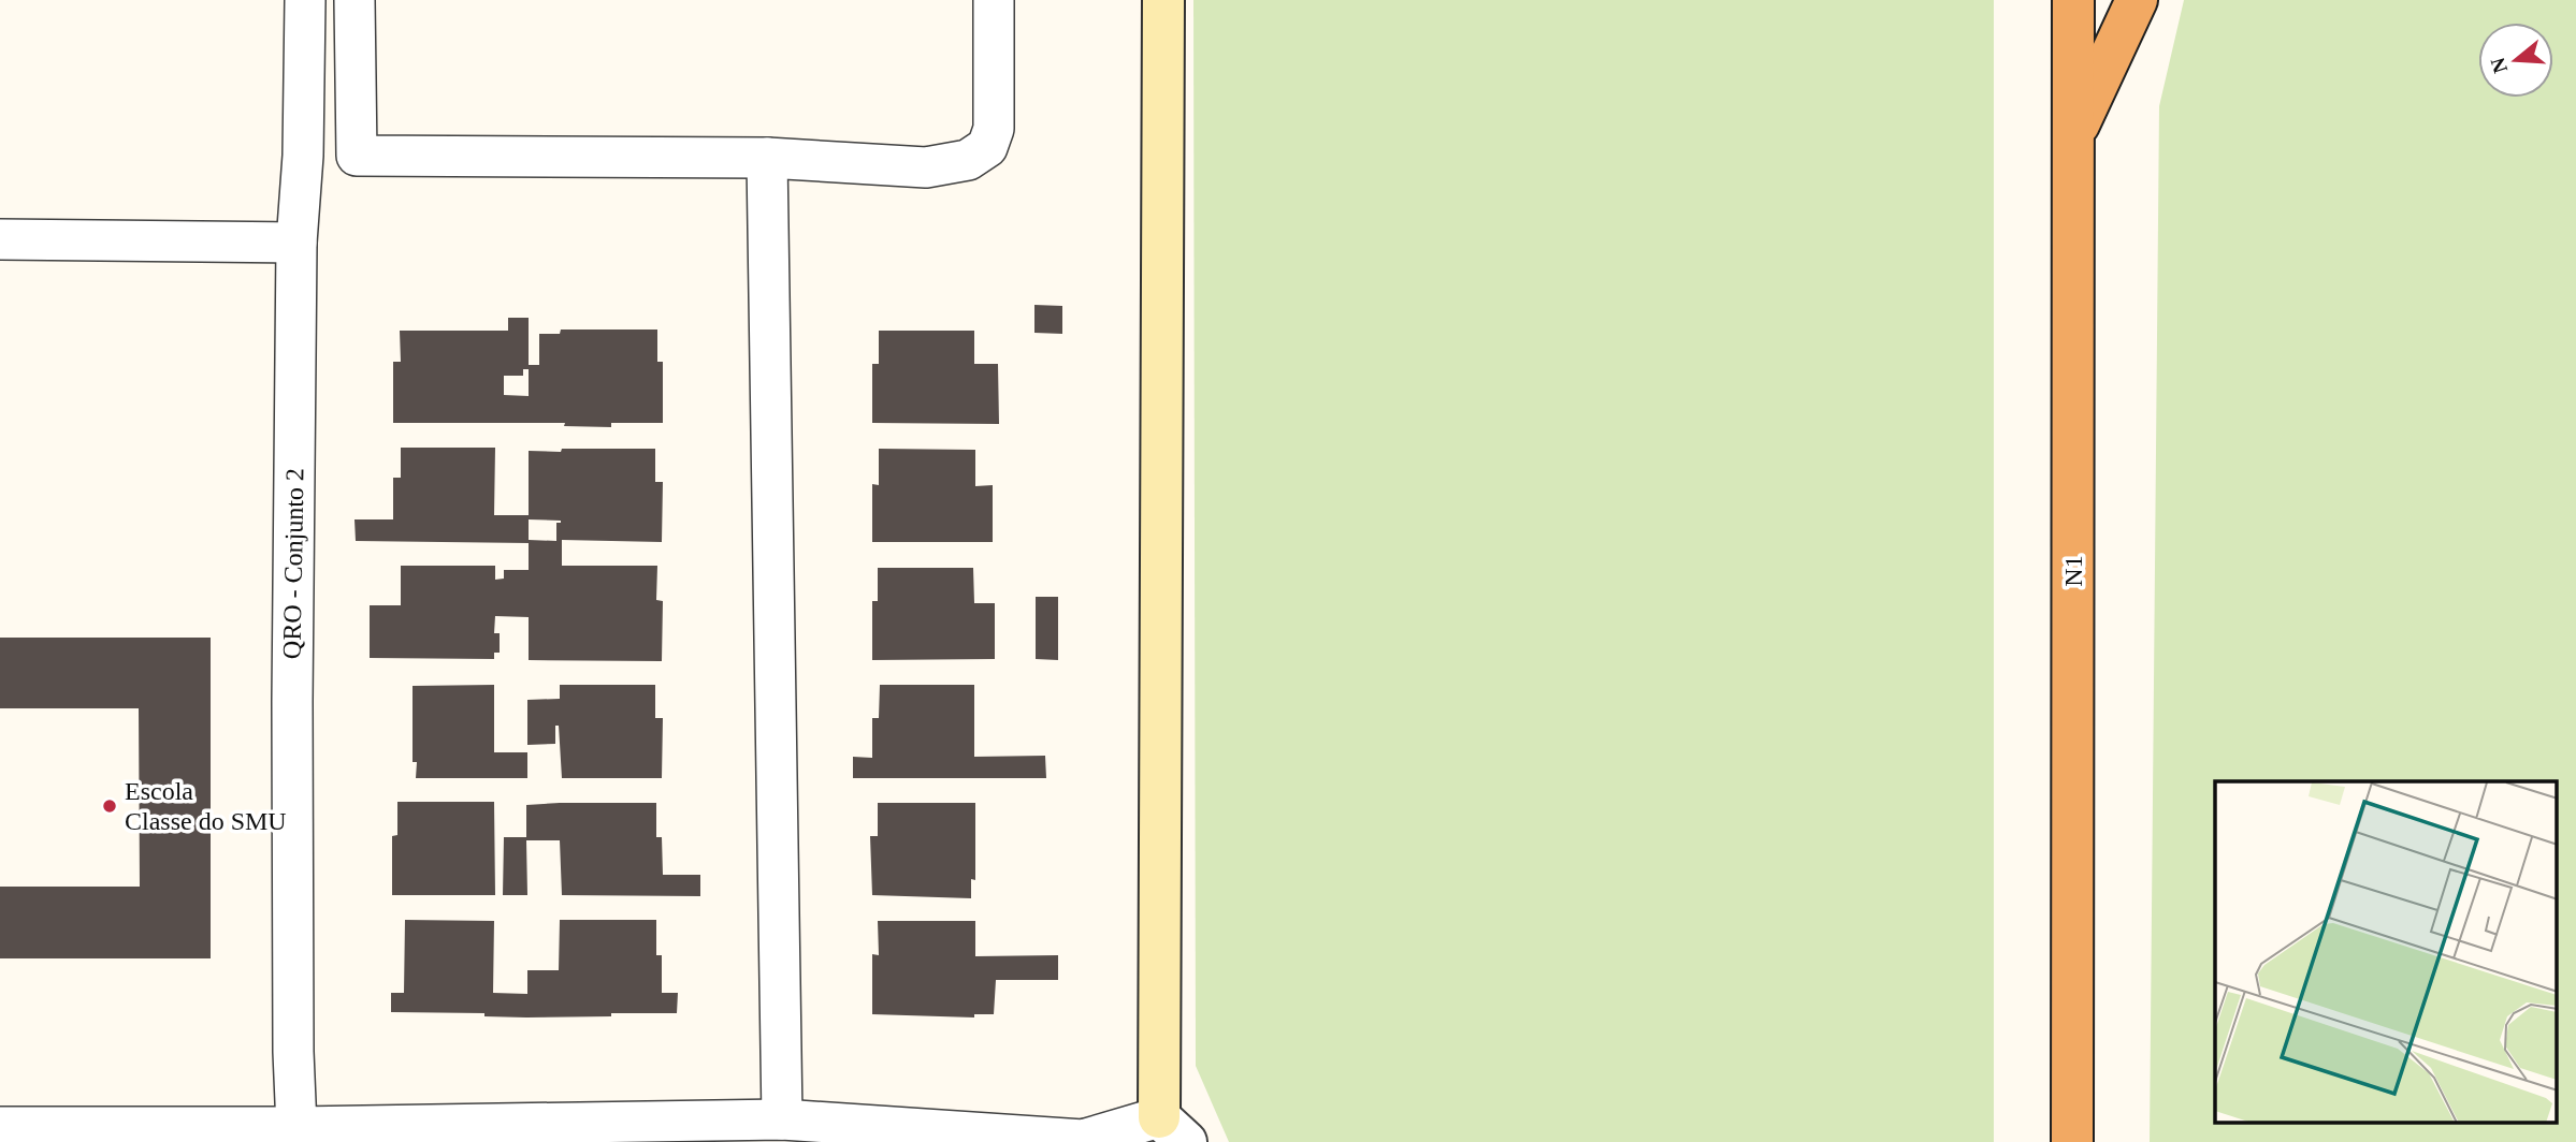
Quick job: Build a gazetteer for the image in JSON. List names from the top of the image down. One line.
{"streets":{"highway":["N1"],"street":["QRO - Conjunto 2"]},"places":["Escola Classe do SMU"],"north":"left"}
